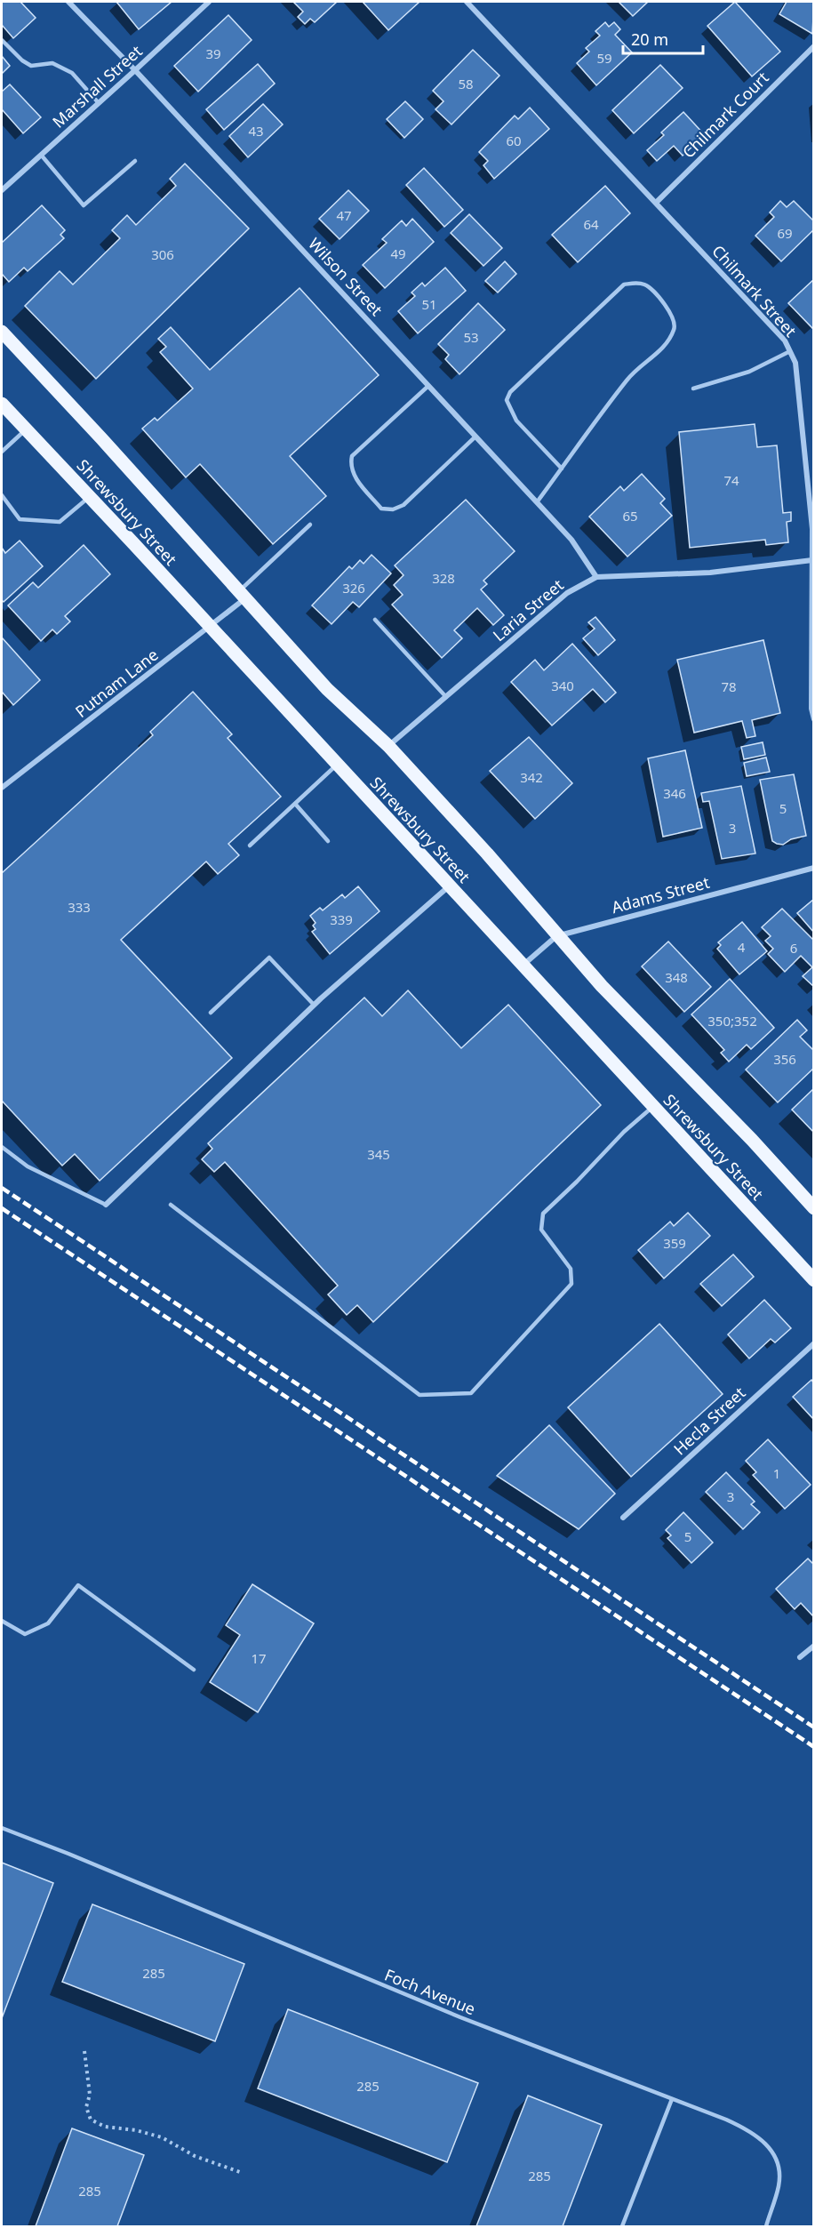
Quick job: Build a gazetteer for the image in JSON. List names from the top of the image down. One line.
{"streets":{"main road":["Shrewsbury Street"],"street":["Marshall Street","Chilmark Court","Wilson Street","Chilmark Street","Laria Street","Putnam Lane","Adams Street","Hecla Street"],"lane":["Foch Avenue"]},"crossings":[["Marshall Street","Wilson Street"],["Chilmark Court","Chilmark Street"],["Wilson Street","Laria Street"],["Chilmark Street","Laria Street"],["Shrewsbury Street","Laria Street"],["Shrewsbury Street","Putnam Lane"],["Shrewsbury Street","Adams Street"]],"house_numbers":["39","59","58","43","60","47","64","69","49","306","51","53","74","65","328","326","340","78","342","346","5","3","333","339","4","6","348","350;352","356","345","359","1","3","5","17","285","285","285","285"],"scale_bar":"20 m"}
